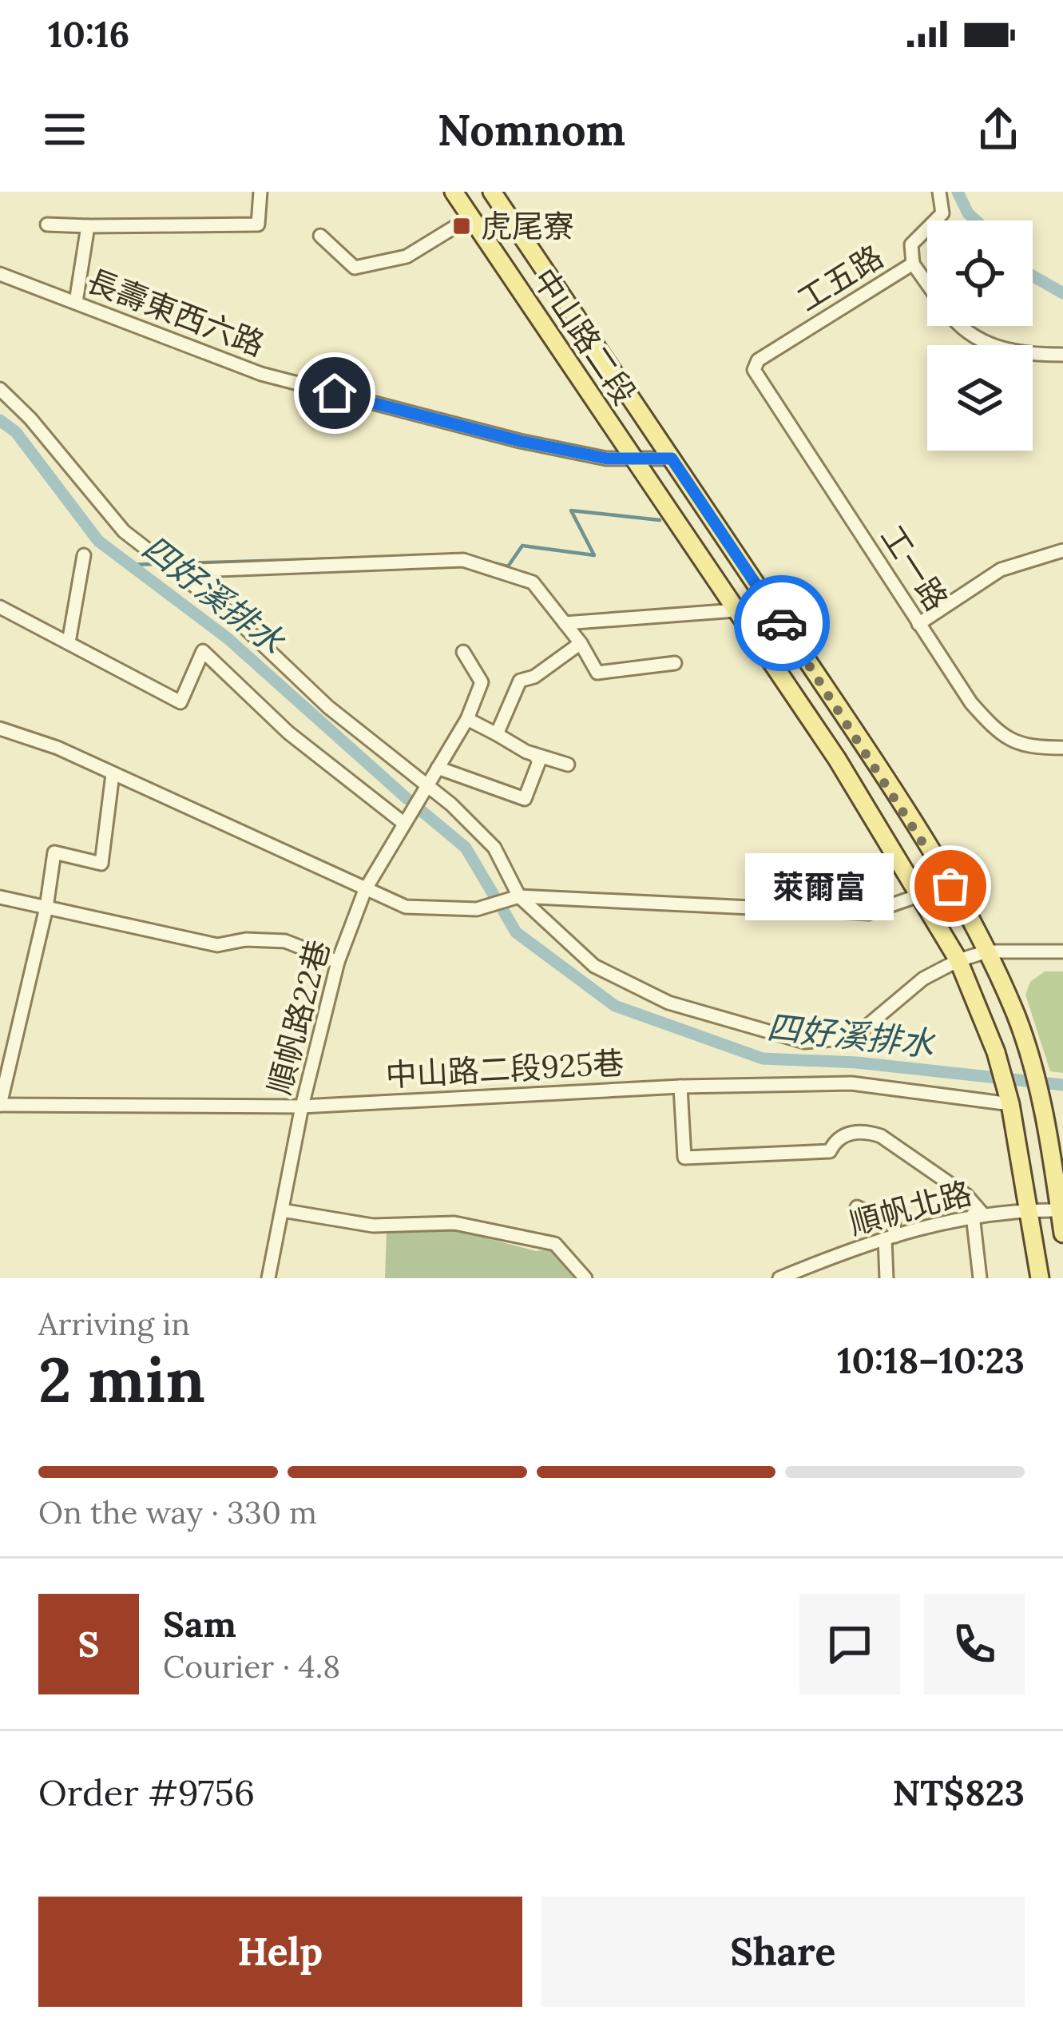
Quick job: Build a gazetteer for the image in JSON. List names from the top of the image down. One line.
{"streets":{"main road":["中山路二段"],"street":["工五路","長壽東西六路","工一路","順帆路22巷","中山路二段925巷","順帆北路"]},"crossings":[["工五路","工一路"],["長壽東西六路","中山路二段"],["中山路二段","中山路二段925巷"],["中山路二段","順帆北路"],["順帆路22巷","中山路二段925巷"]],"water":["四好溪排水"],"places":{"transit":["虎尾寮"],"other":["萊爾富"]},"page":{"status":"10:16","header":"Nomnom","bubble":"萊爾富","heading":["2 min","Arriving in","10:18–10:23"],"panel":["Sam","Courier · 4.8","Order #9756","NT$823"],"bar":"On the way · 330 m","round":"S","buttons":["Help","Share"]}}
